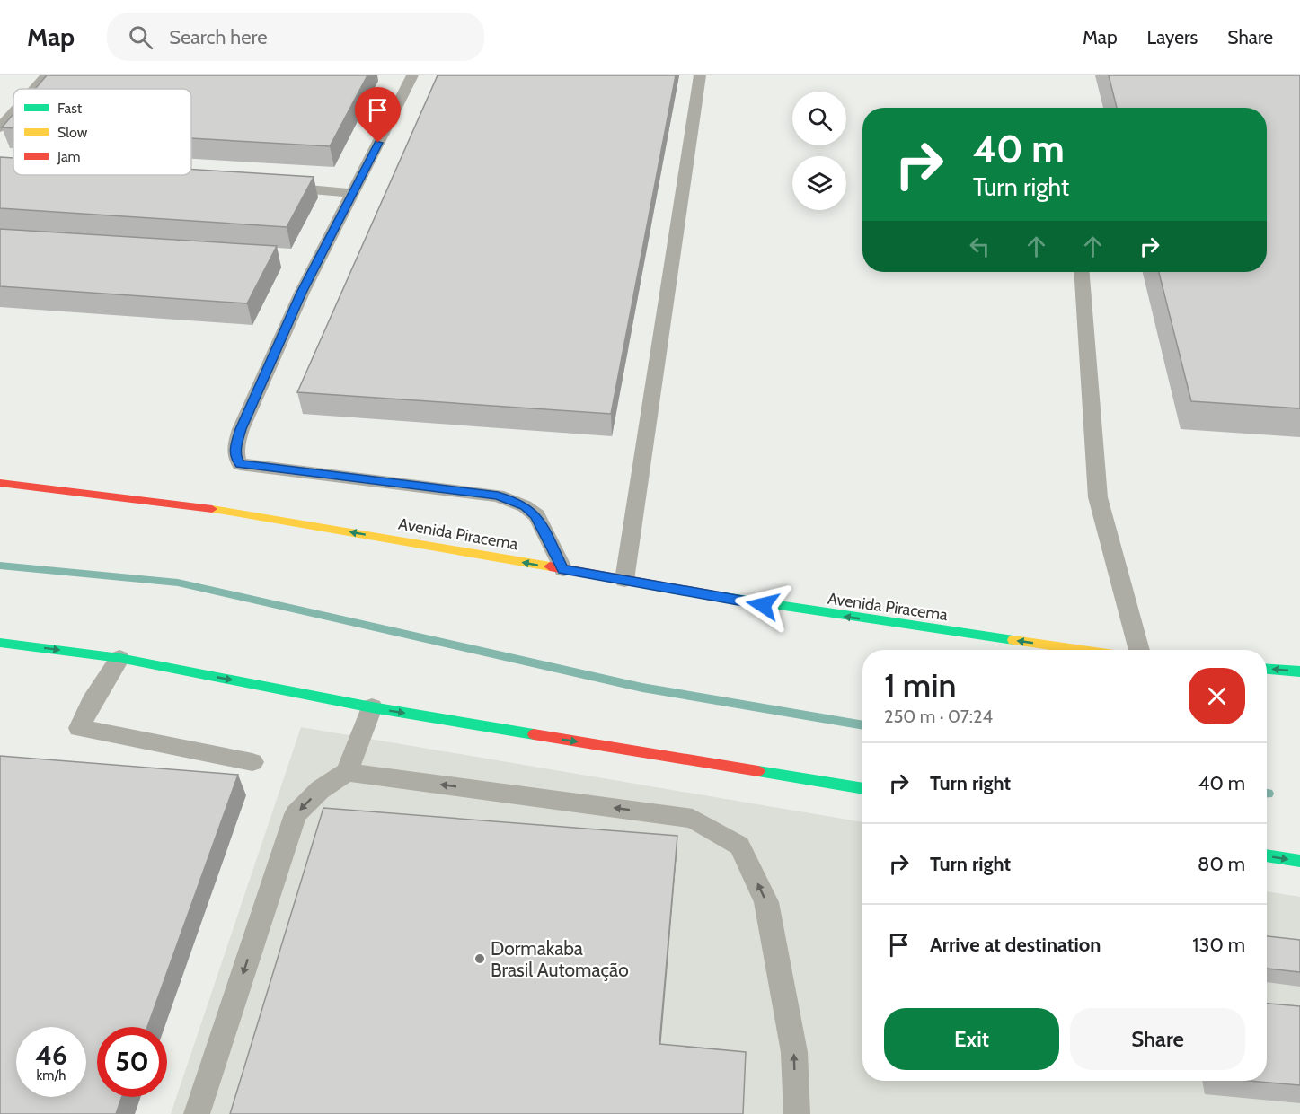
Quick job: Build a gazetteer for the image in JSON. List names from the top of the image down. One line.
{"streets":{"main road":["Avenida Piracema"]},"one_way":["Avenida Piracema"],"places":["Dormakaba Brasil Automação"],"legend":["Fast","Slow","Jam"],"page":{"header":"Map","search":"Search here","nav":["Map","Layers","Share"],"turn":["40 m","Turn right"],"heading":["1 min","250 m · 07:24"],"list":[{"name":"Turn right","value":"40 m"},{"name":"Turn right","value":"80 m"},{"name":"Arrive at destination","value":"130 m"}],"buttons":["Exit","Share"],"speed":"46 km/h","limit":"50"}}
